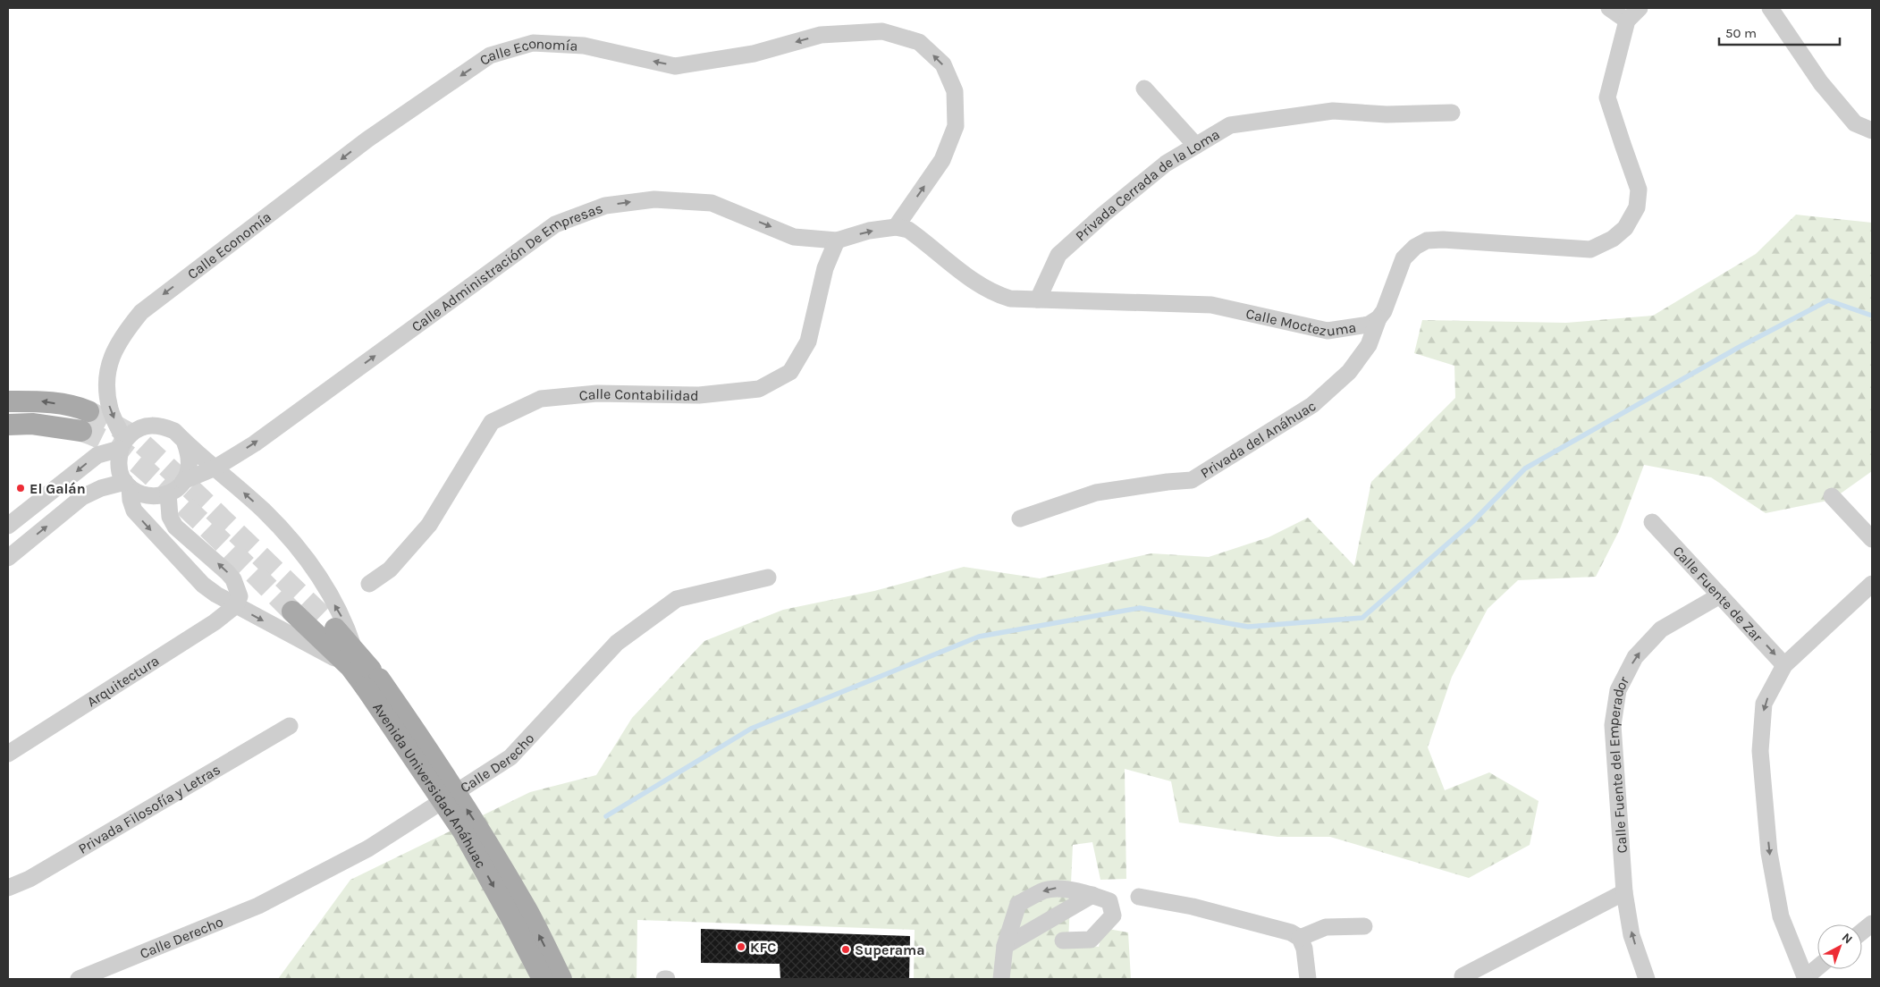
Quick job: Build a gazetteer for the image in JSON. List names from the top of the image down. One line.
{"streets":{"main road":["Avenida Universidad Anáhuac"],"street":["Calle Economía","Privada Cerrada de la Loma","Calle Administración De Empresas","Calle Moctezuma","Calle Contabilidad","Privada del Anáhuac","Calle Fuente de Zar","Arquitectura","Calle Derecho","Calle Fuente del Emperador","Privada Filosofía y Letras"]},"crossings":[["Calle Economía","Calle Administración De Empresas"],["Calle Economía","Calle Moctezuma"],["Privada Cerrada de la Loma","Calle Moctezuma"],["Calle Administración De Empresas","Calle Contabilidad"],["Calle Moctezuma","Privada del Anáhuac"],["Calle Fuente de Zar","Calle Fuente del Emperador"]],"one_way":["Calle Administración De Empresas"],"places":["El Galán","KFC","Superama"],"scale_bar":"50 m","north":"top right"}
